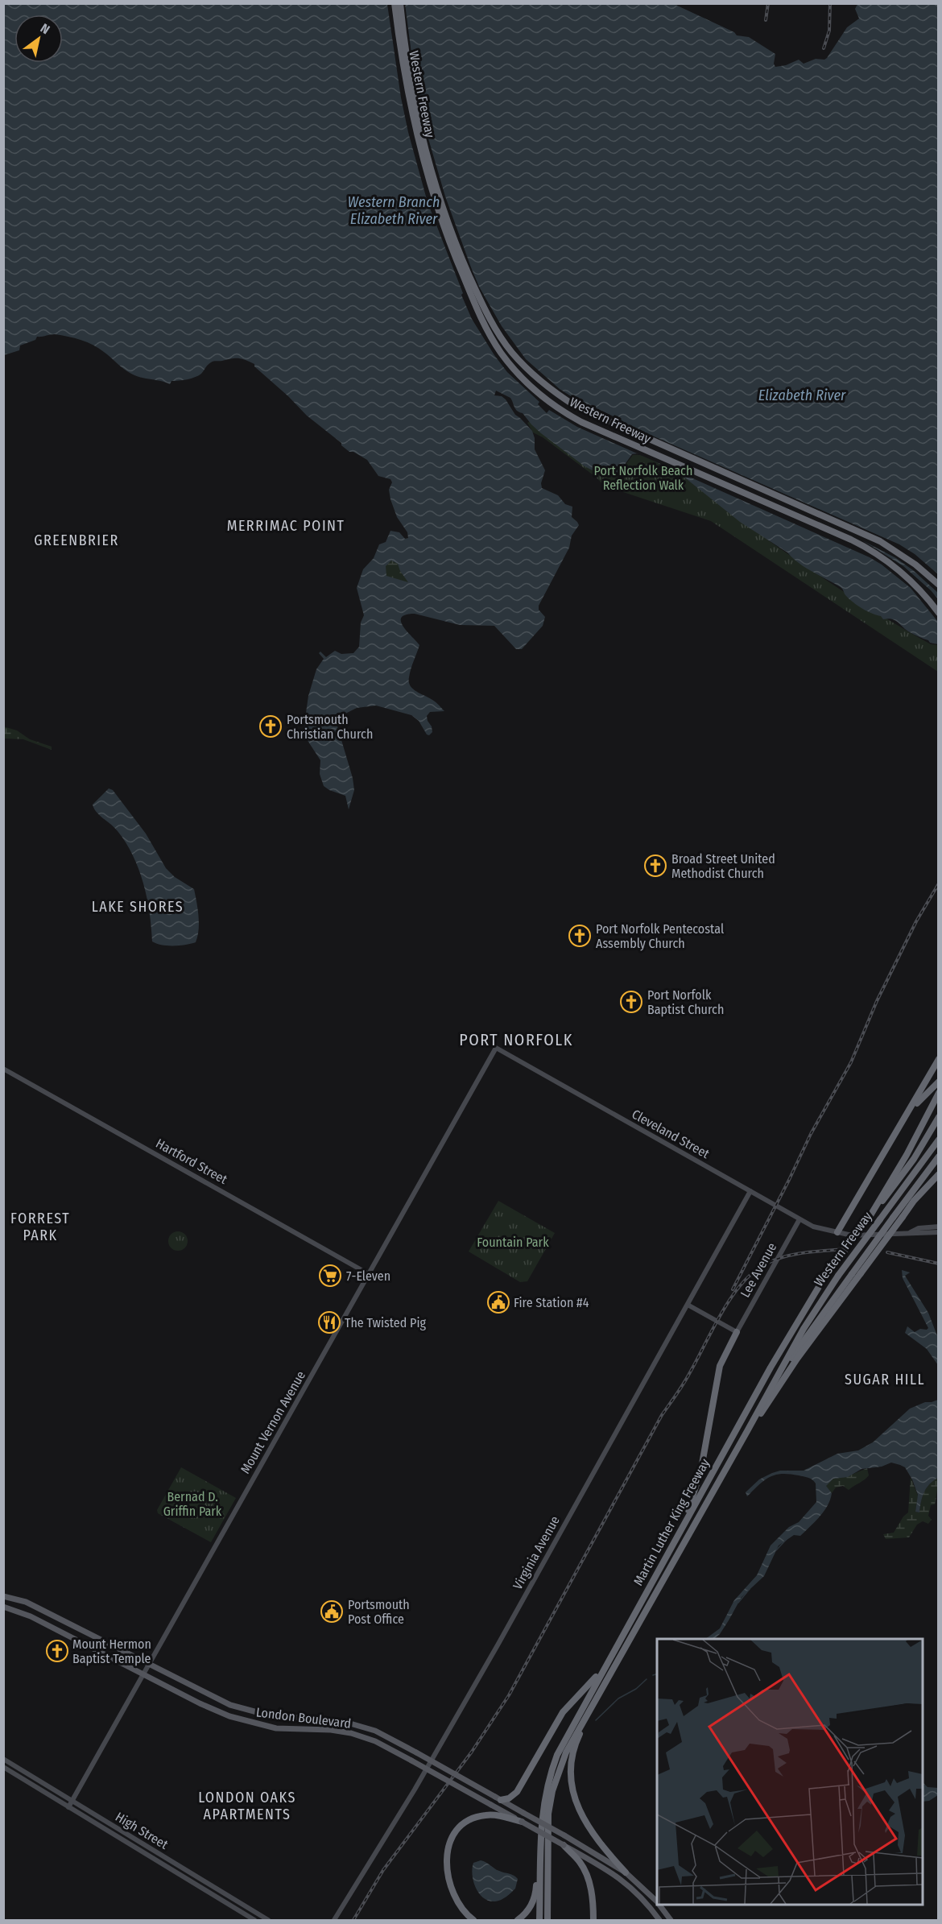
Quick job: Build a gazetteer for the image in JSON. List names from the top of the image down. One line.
{"streets":{"highway":["Western Freeway","Martin Luther King Freeway"],"main road":["London Boulevard"],"street":["Cleveland Street","Hartford Street","Lee Avenue","Mount Vernon Avenue","Virginia Avenue","High Street"]},"crossings":[["Western Freeway","Martin Luther King Freeway"],["Cleveland Street","Lee Avenue"],["Cleveland Street","Mount Vernon Avenue"],["Cleveland Street","Virginia Avenue"],["Hartford Street","Mount Vernon Avenue"],["Mount Vernon Avenue","London Boulevard"],["Mount Vernon Avenue","High Street"]],"districts":["MERRIMAC POINT","GREENBRIER","LAKE SHORES","PORT NORFOLK","FORREST PARK","SUGAR HILL","LONDON OAKS APARTMENTS"],"water":["Western Branch Elizabeth River","Elizabeth River"],"parks":["Port Norfolk Beach Reflection Walk","Fountain Park","Bernad D. Griffin Park"],"places":{"church":["Portsmouth Christian Church","Broad Street United Methodist Church","Port Norfolk Pentecostal Assembly Church","Port Norfolk Baptist Church","Mount Hermon Baptist Temple"],"supermarket":["7-Eleven"],"public building":["Fire Station #4","Portsmouth Post Office"],"restaurant":["The Twisted Pig"]},"north":"top right"}
